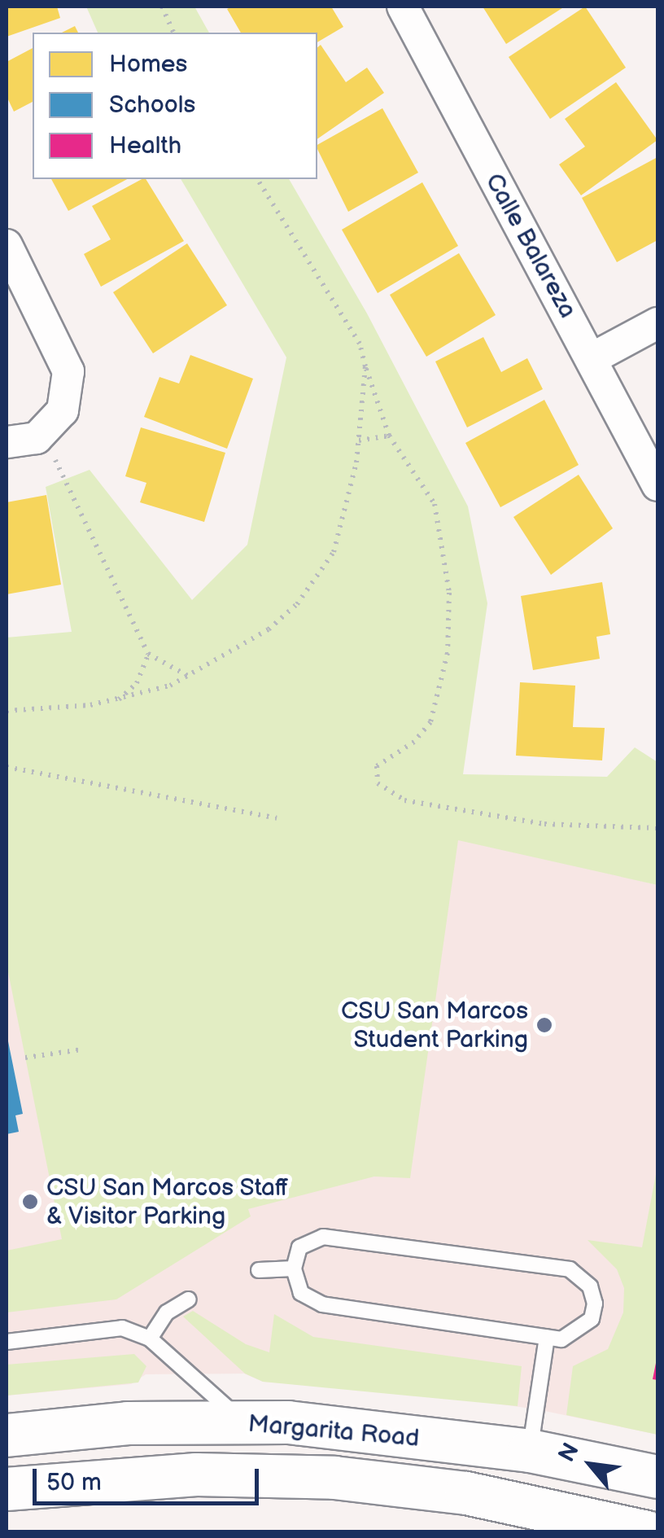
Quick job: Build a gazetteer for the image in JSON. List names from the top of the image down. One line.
{"streets":{"main road":["Margarita Road"],"street":["Calle Balareza"]},"places":["CSU San Marcos Student Parking","CSU San Marcos Staff & Visitor Parking"],"legend":["Homes","Schools","Health"],"scale_bar":"50 m","north":"top left"}
